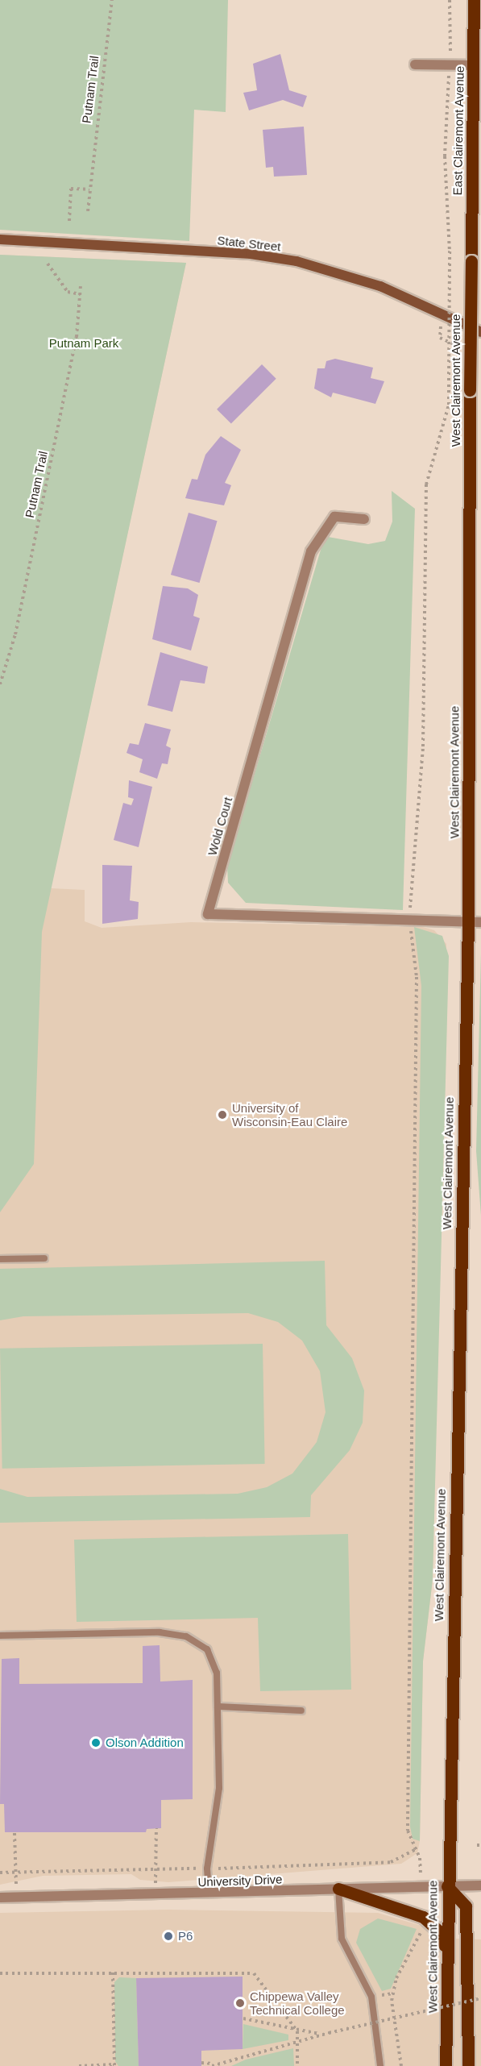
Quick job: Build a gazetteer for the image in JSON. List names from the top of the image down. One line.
{"streets":{"main road":["East Clairemont Avenue","State Street","West Clairemont Avenue"],"street":["Wold Court","University Drive"],"path":["Putnam Trail"]},"crossings":[["East Clairemont Avenue","West Clairemont Avenue"],["West Clairemont Avenue","Wold Court"],["West Clairemont Avenue","University Drive"]],"parks":["Putnam Park"],"places":["University of Wisconsin-Eau Claire","Olson Addition","P6","Chippewa Valley Technical College"]}
